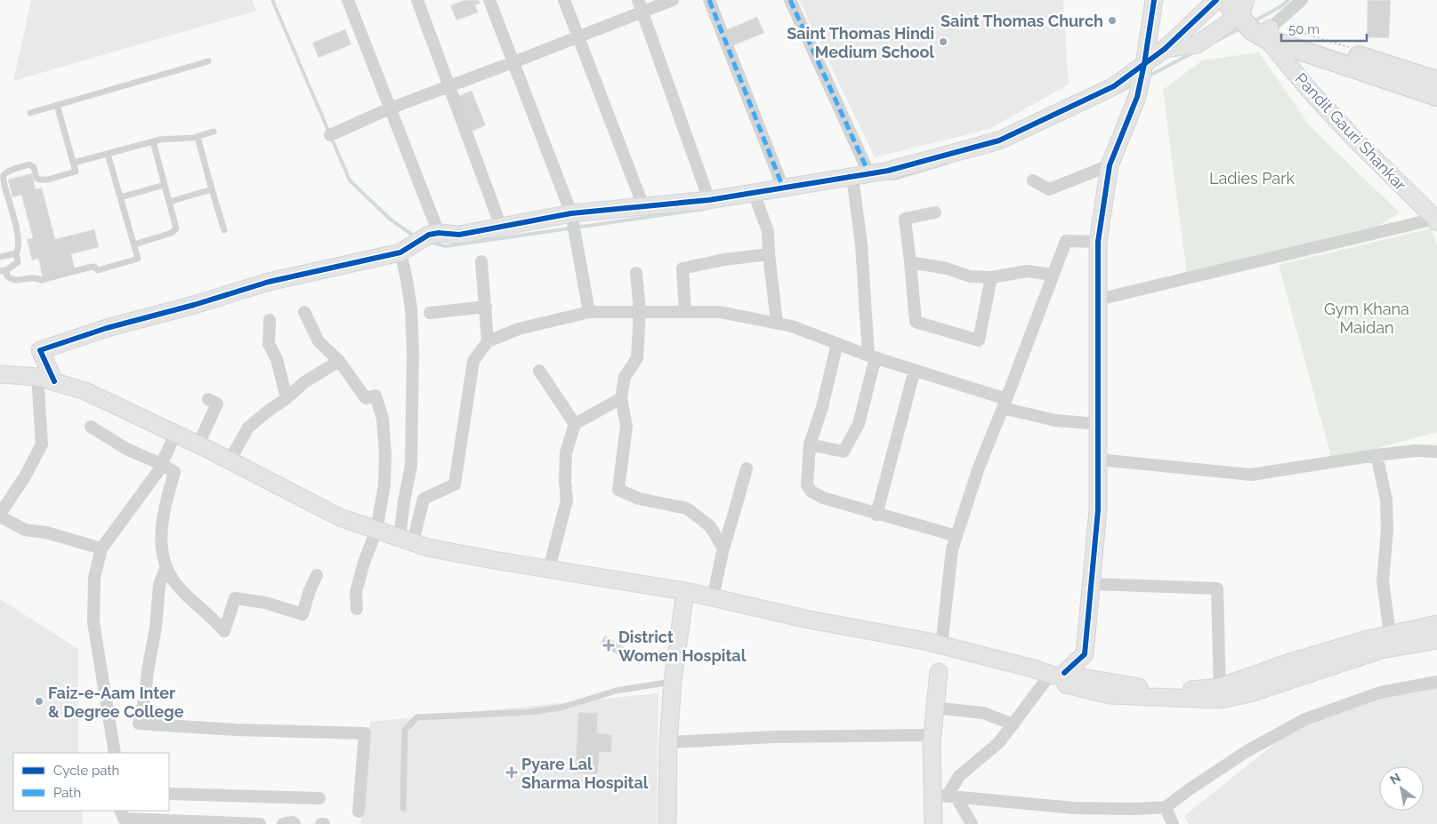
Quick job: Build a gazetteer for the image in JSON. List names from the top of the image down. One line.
{"streets":{"street":["Pandit Gauri Shankar"]},"parks":["Ladies Park","Gym Khana Maidan"],"places":{"other":["Saint Thomas Church","Saint Thomas Hindi Medium School","Faiz-e-Aam Inter & Degree College"],"health":["District Women Hospital","Pyare Lal Sharma Hospital"]},"legend":["Cycle path","Path"],"scale_bar":"50 m","north":"top left"}
